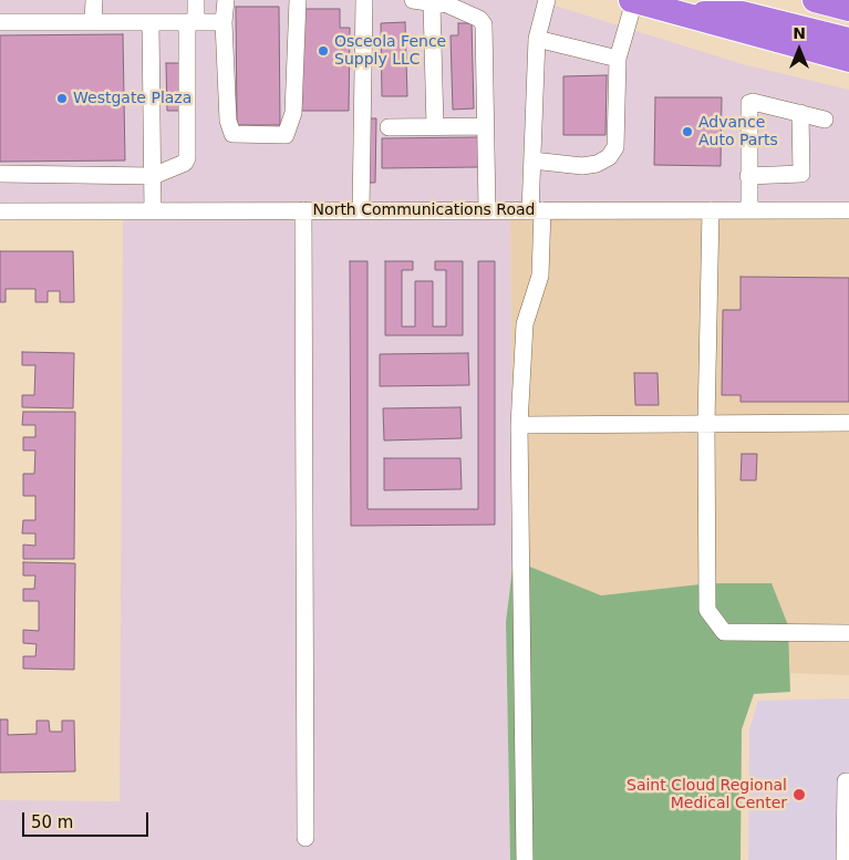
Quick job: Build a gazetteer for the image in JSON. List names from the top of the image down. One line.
{"streets":{"street":["North Communications Road"]},"places":["Osceola Fence Supply LLC","Westgate Plaza","Advance Auto Parts","Saint Cloud Regional Medical Center"],"scale_bar":"50 m","north":"top"}
